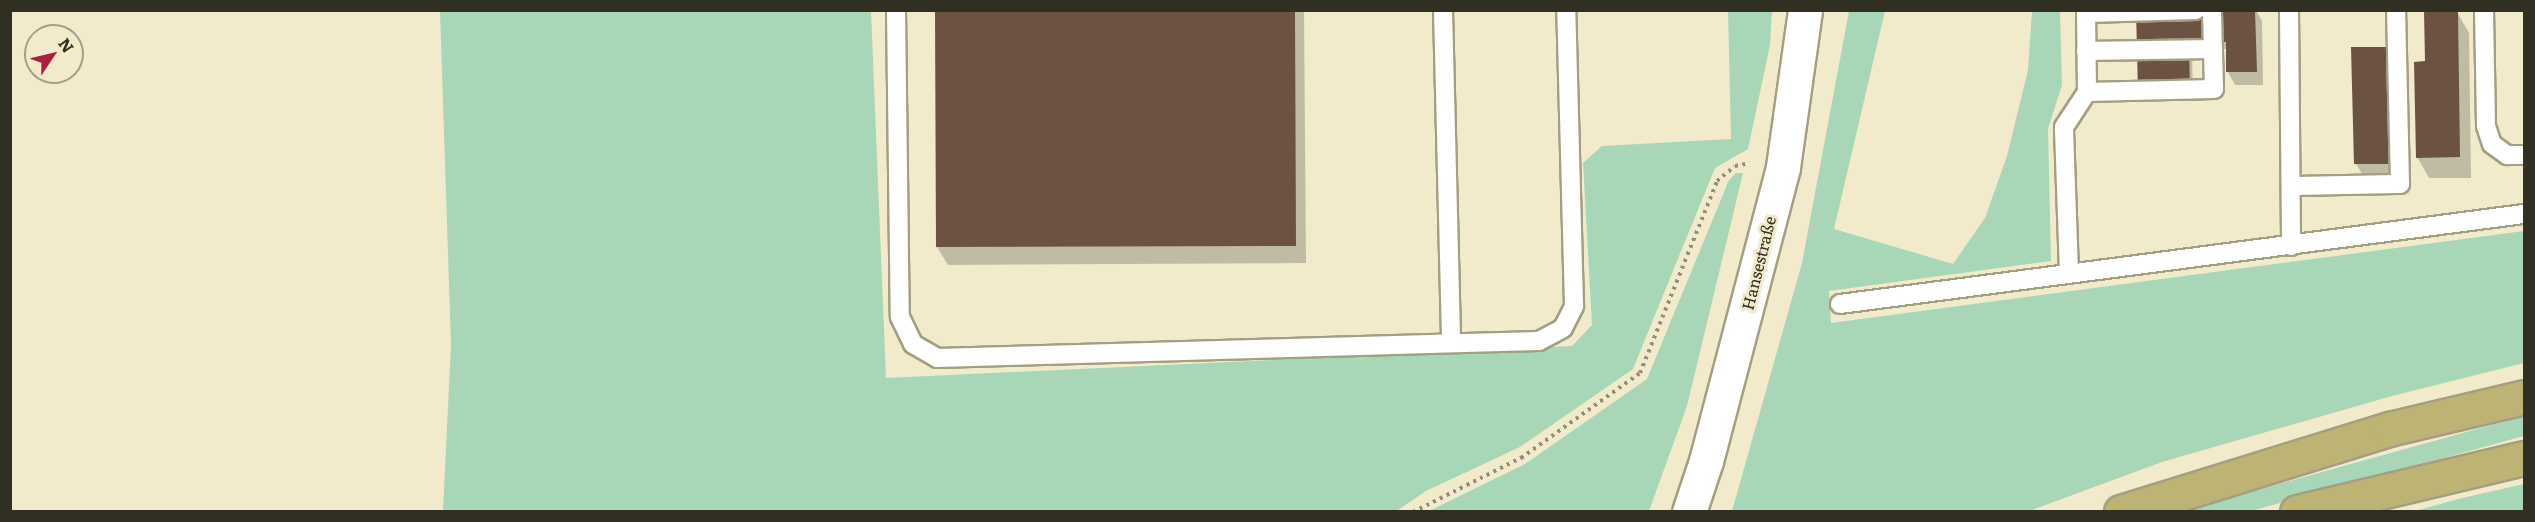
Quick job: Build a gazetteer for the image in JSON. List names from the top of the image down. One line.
{"streets":{"street":["Hansestraße"]},"north":"top right"}
